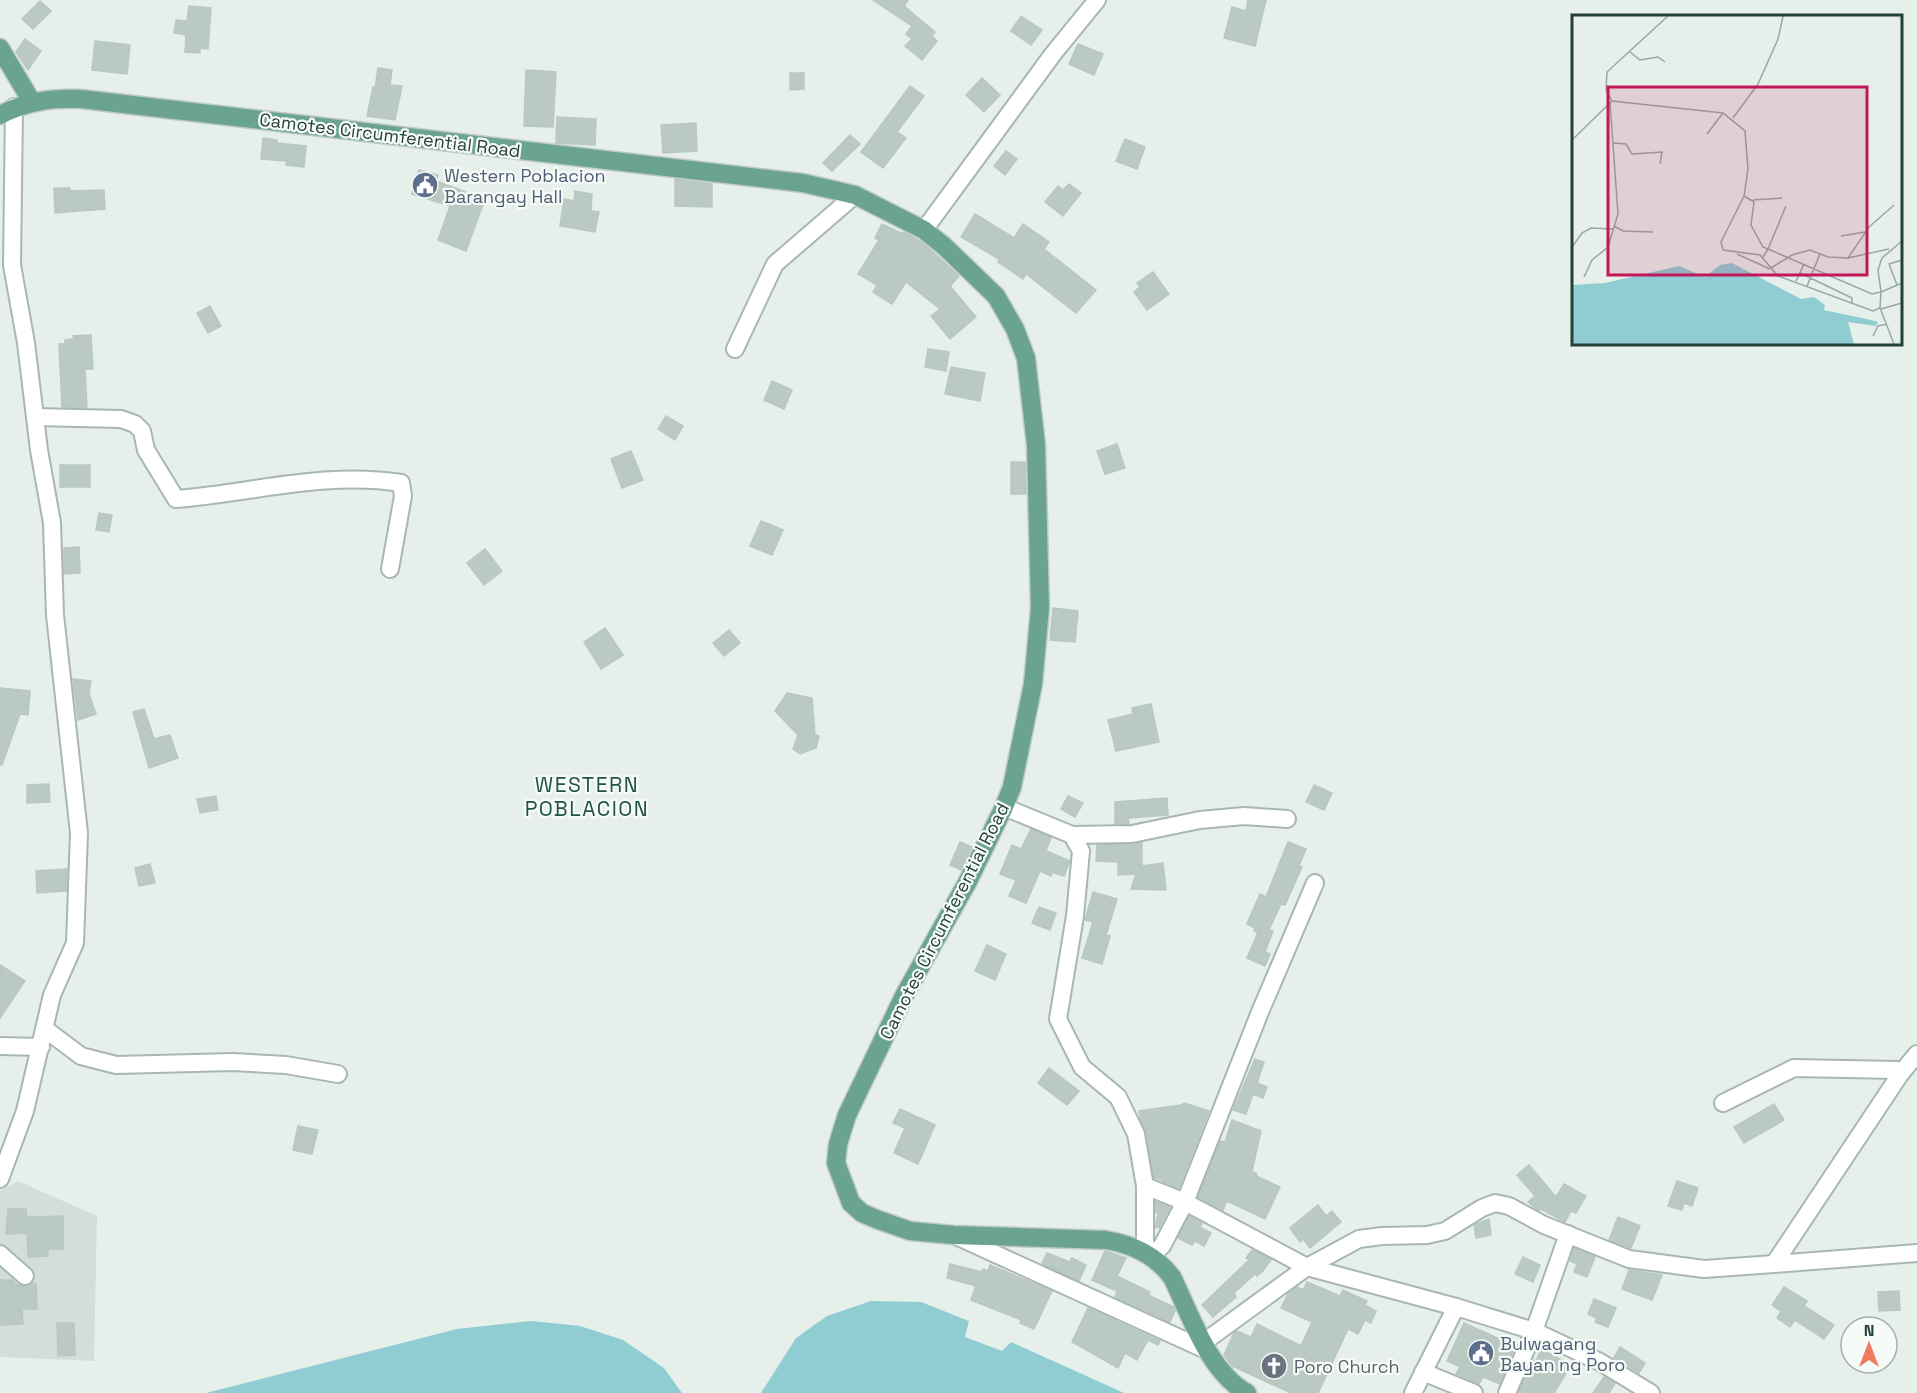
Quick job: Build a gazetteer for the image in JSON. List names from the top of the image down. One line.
{"streets":{"main road":["Camotes Circumferential Road"]},"districts":["WESTERN POBLACION"],"places":{"public building":["Western Poblacion Barangay Hall","Bulwagang Bayan ng Poro"],"church":["Poro Church"]},"north":"top"}
